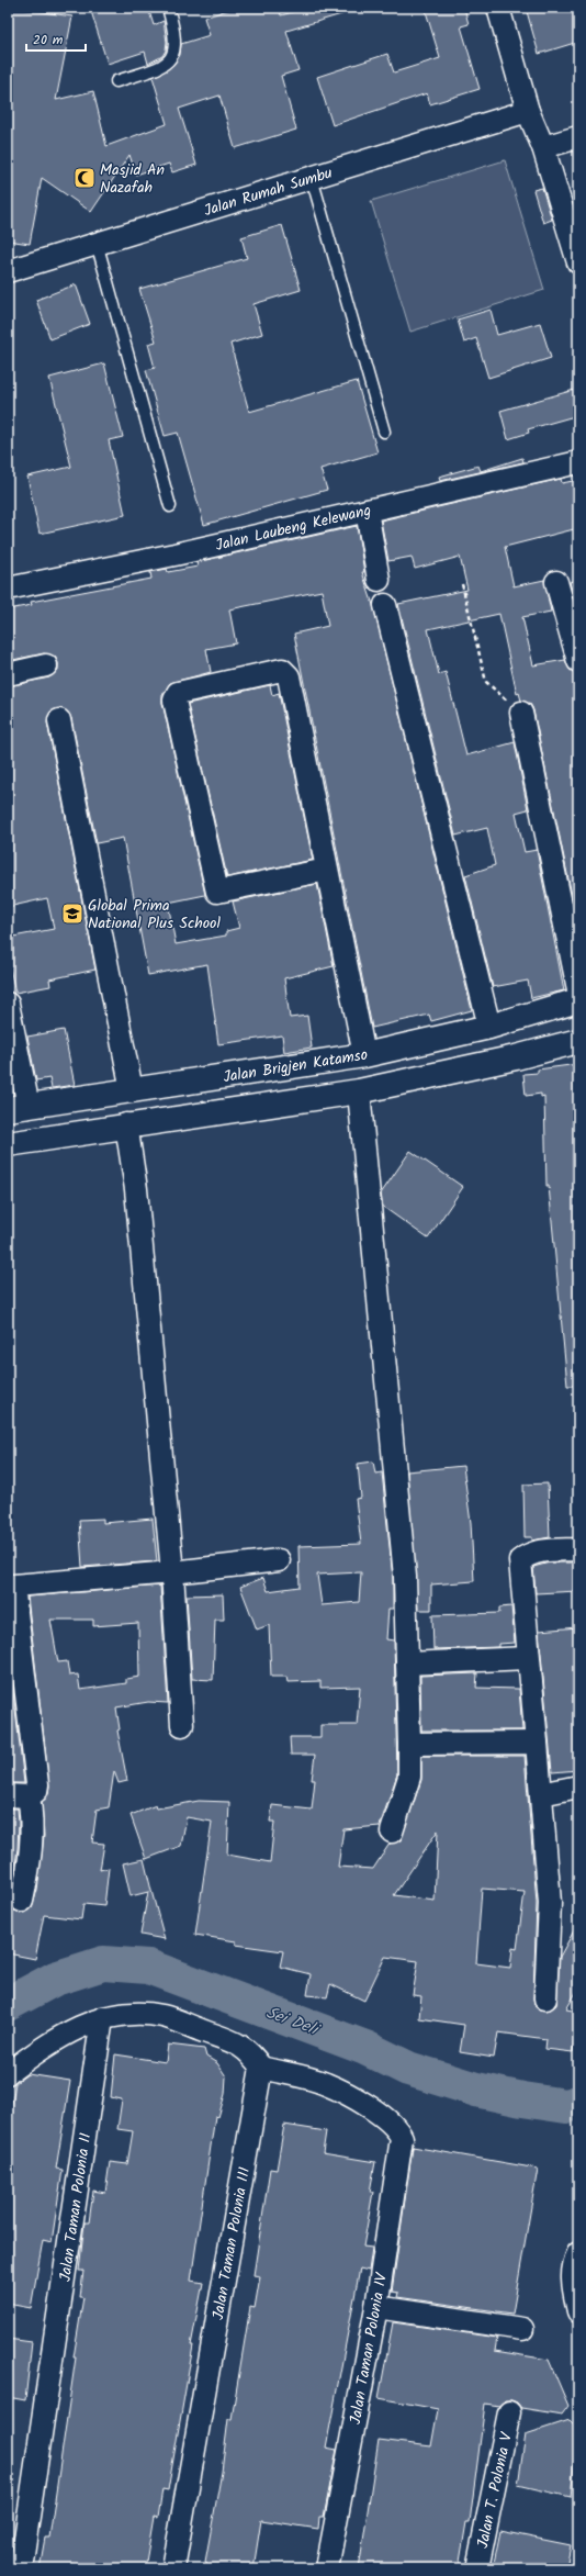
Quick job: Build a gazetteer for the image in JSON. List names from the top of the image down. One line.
{"streets":{"main road":["Jalan Brigjen Katamso"],"street":["Jalan Rumah Sumbu","Jalan Laubeng Kelewang","Jalan Taman Polonia II","Jalan Taman Polonia III","Jalan Taman Polonia IV","Jalan T. Polonia V"]},"crossings":[["Jalan Taman Polonia III","Jalan Taman Polonia IV"]],"water":["Sei Deli"],"places":{"mosque":["Masjid An Nazafah"],"school or university":["Global Prima National Plus School"]},"scale_bar":"20 m"}
